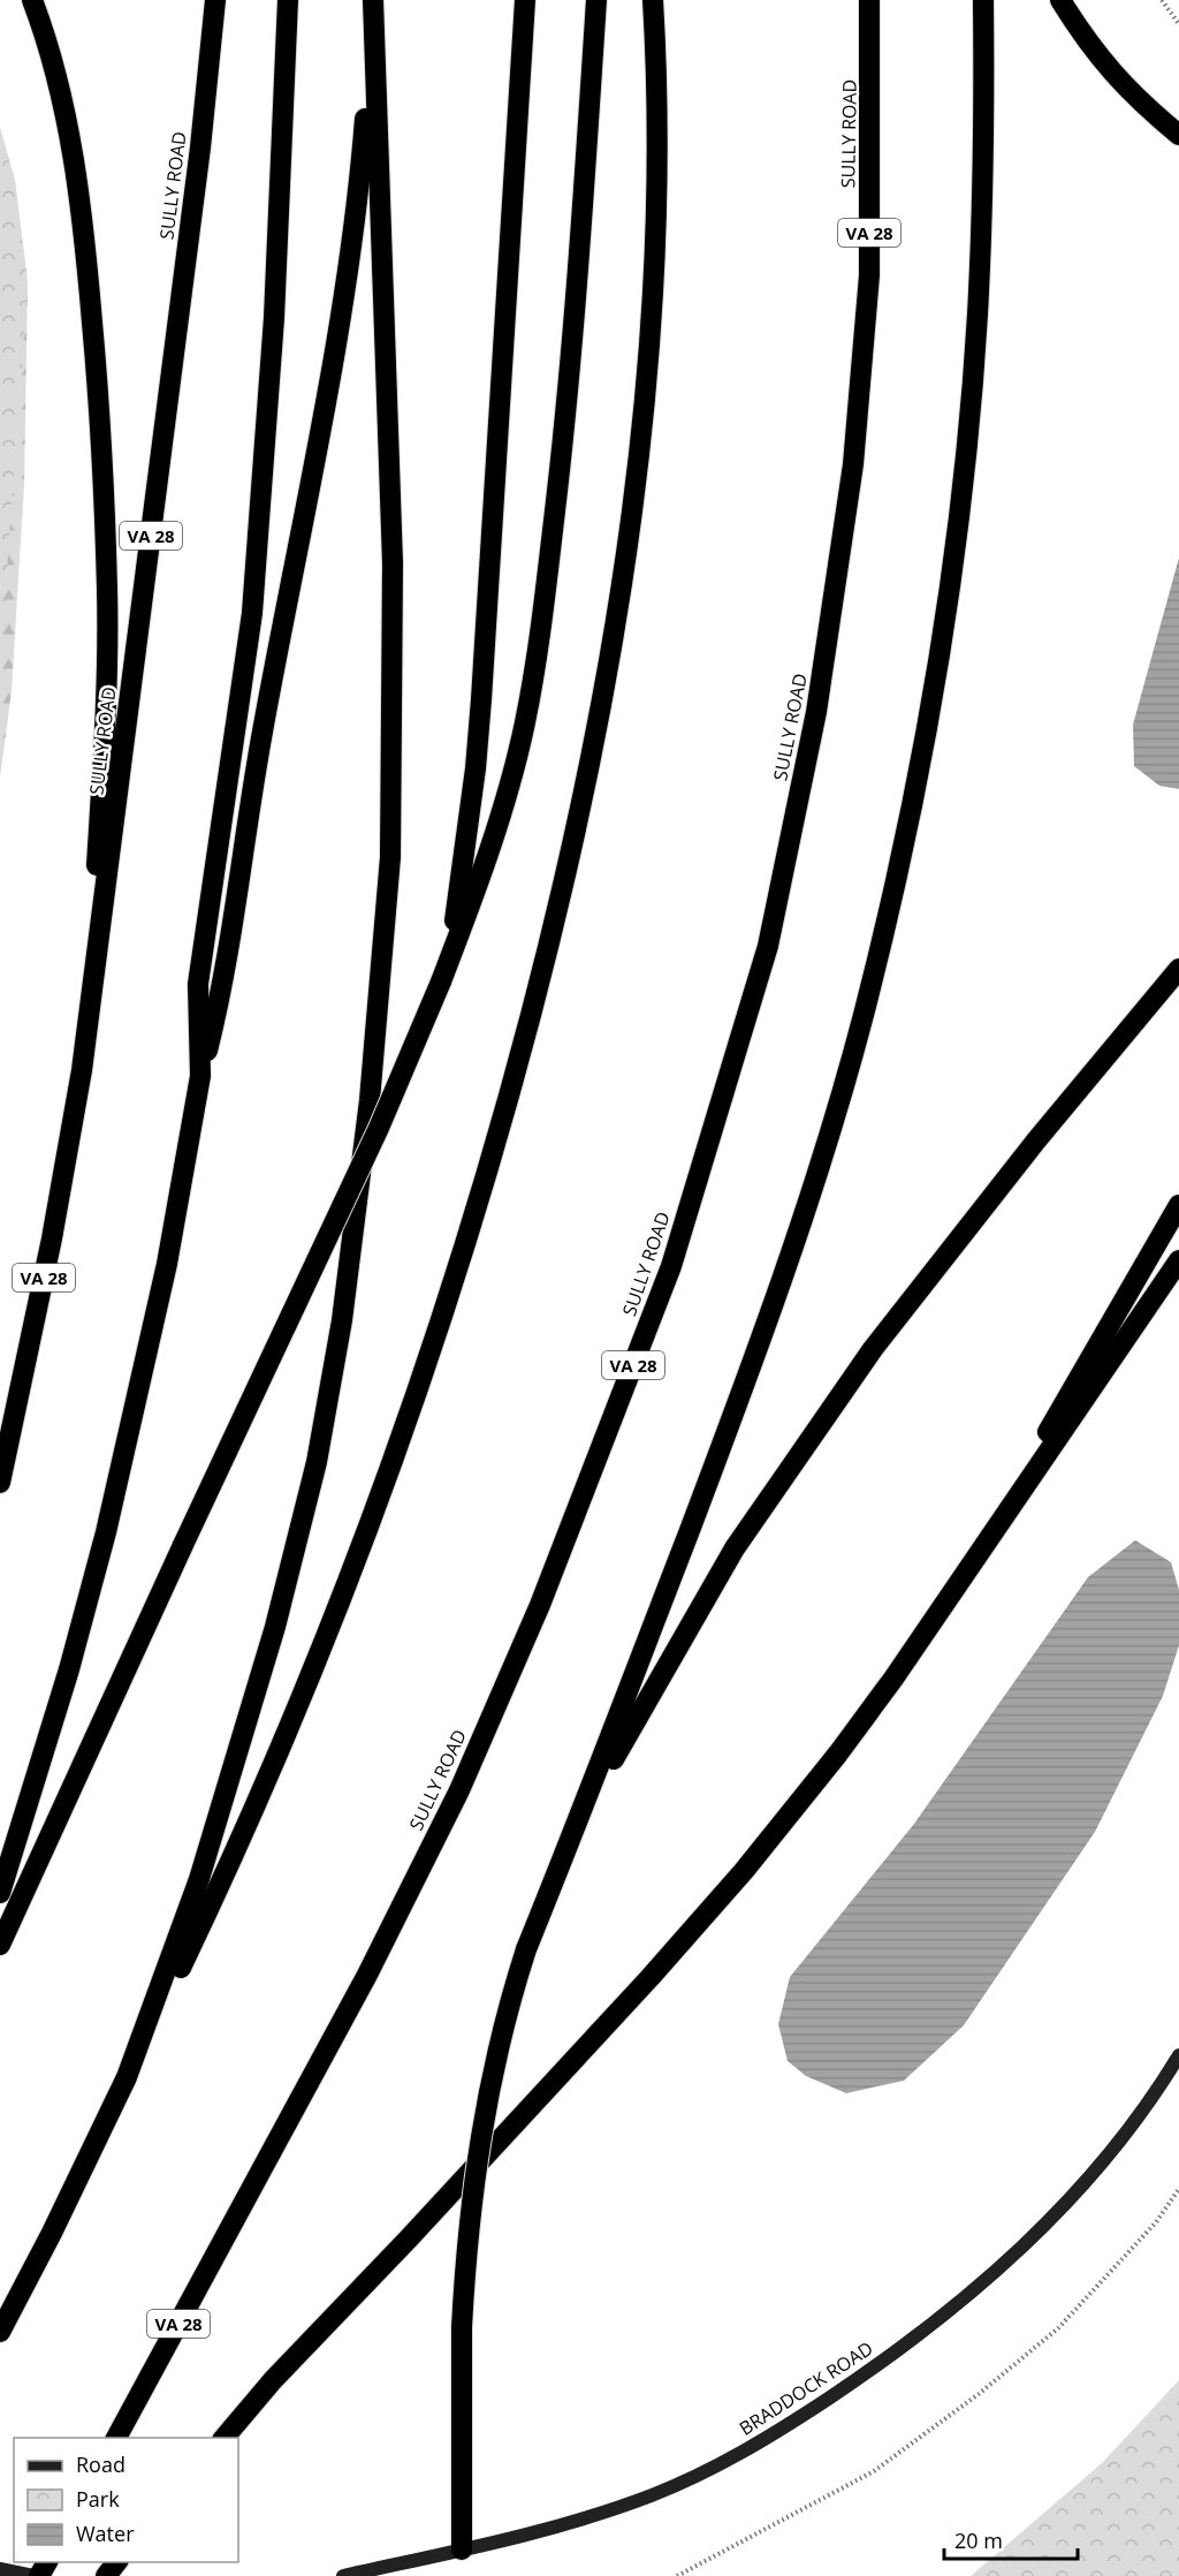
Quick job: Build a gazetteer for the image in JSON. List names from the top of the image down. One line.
{"streets":{"highway":["SULLY ROAD","VA 28"],"main road":["BRADDOCK ROAD"]},"legend":["Road","Park","Water"],"scale_bar":"20 m"}
